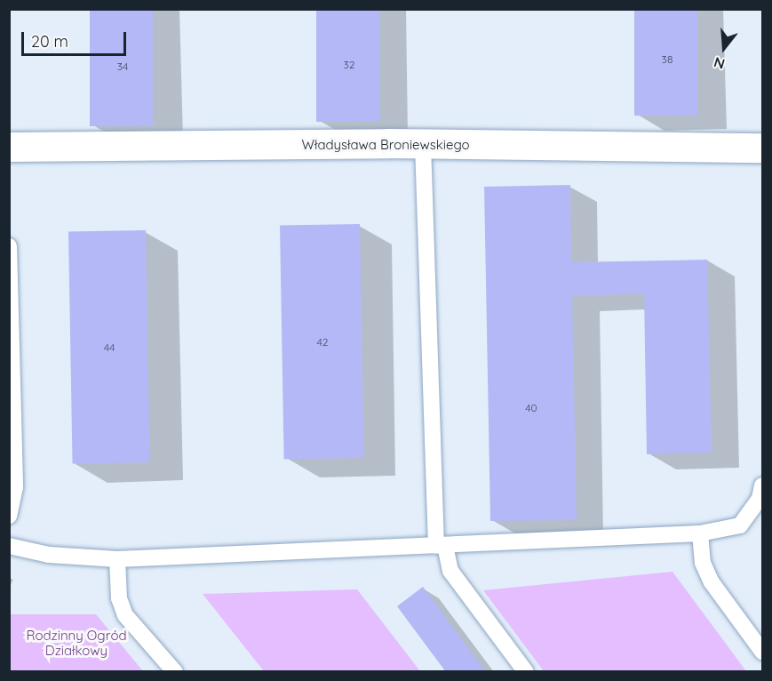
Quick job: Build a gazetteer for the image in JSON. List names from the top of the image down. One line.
{"streets":{"street":["Władysława Broniewskiego"]},"parks":["Rodzinny Ogród Działkowy"],"house_numbers":["38","32","34","42","44","40"],"scale_bar":"20 m","north":"bottom"}
